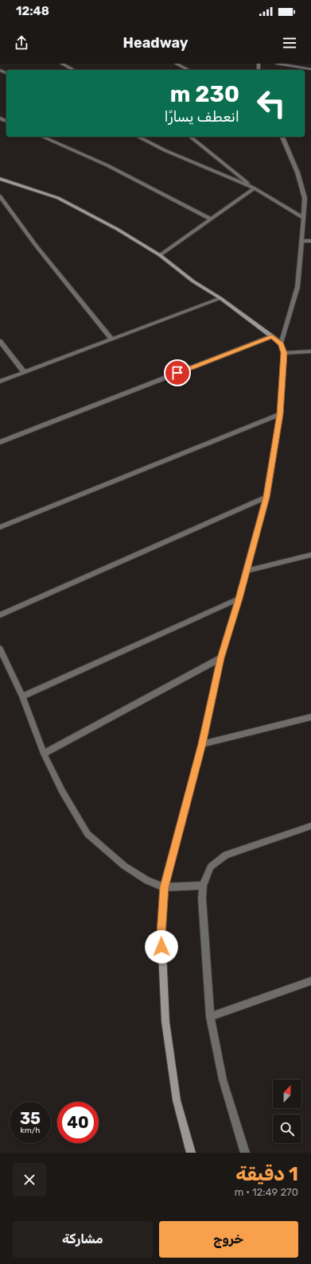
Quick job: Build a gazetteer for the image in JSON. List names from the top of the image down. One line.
{"north":"top","page":{"status":"12:48","header":"Headway","turn":["230 m","انعطف يسارًا"],"speed":"35 km/h","limit":"40","heading":["1 دقيقة","270 m · 12:49"],"buttons":["خروج","مشاركة"]}}
